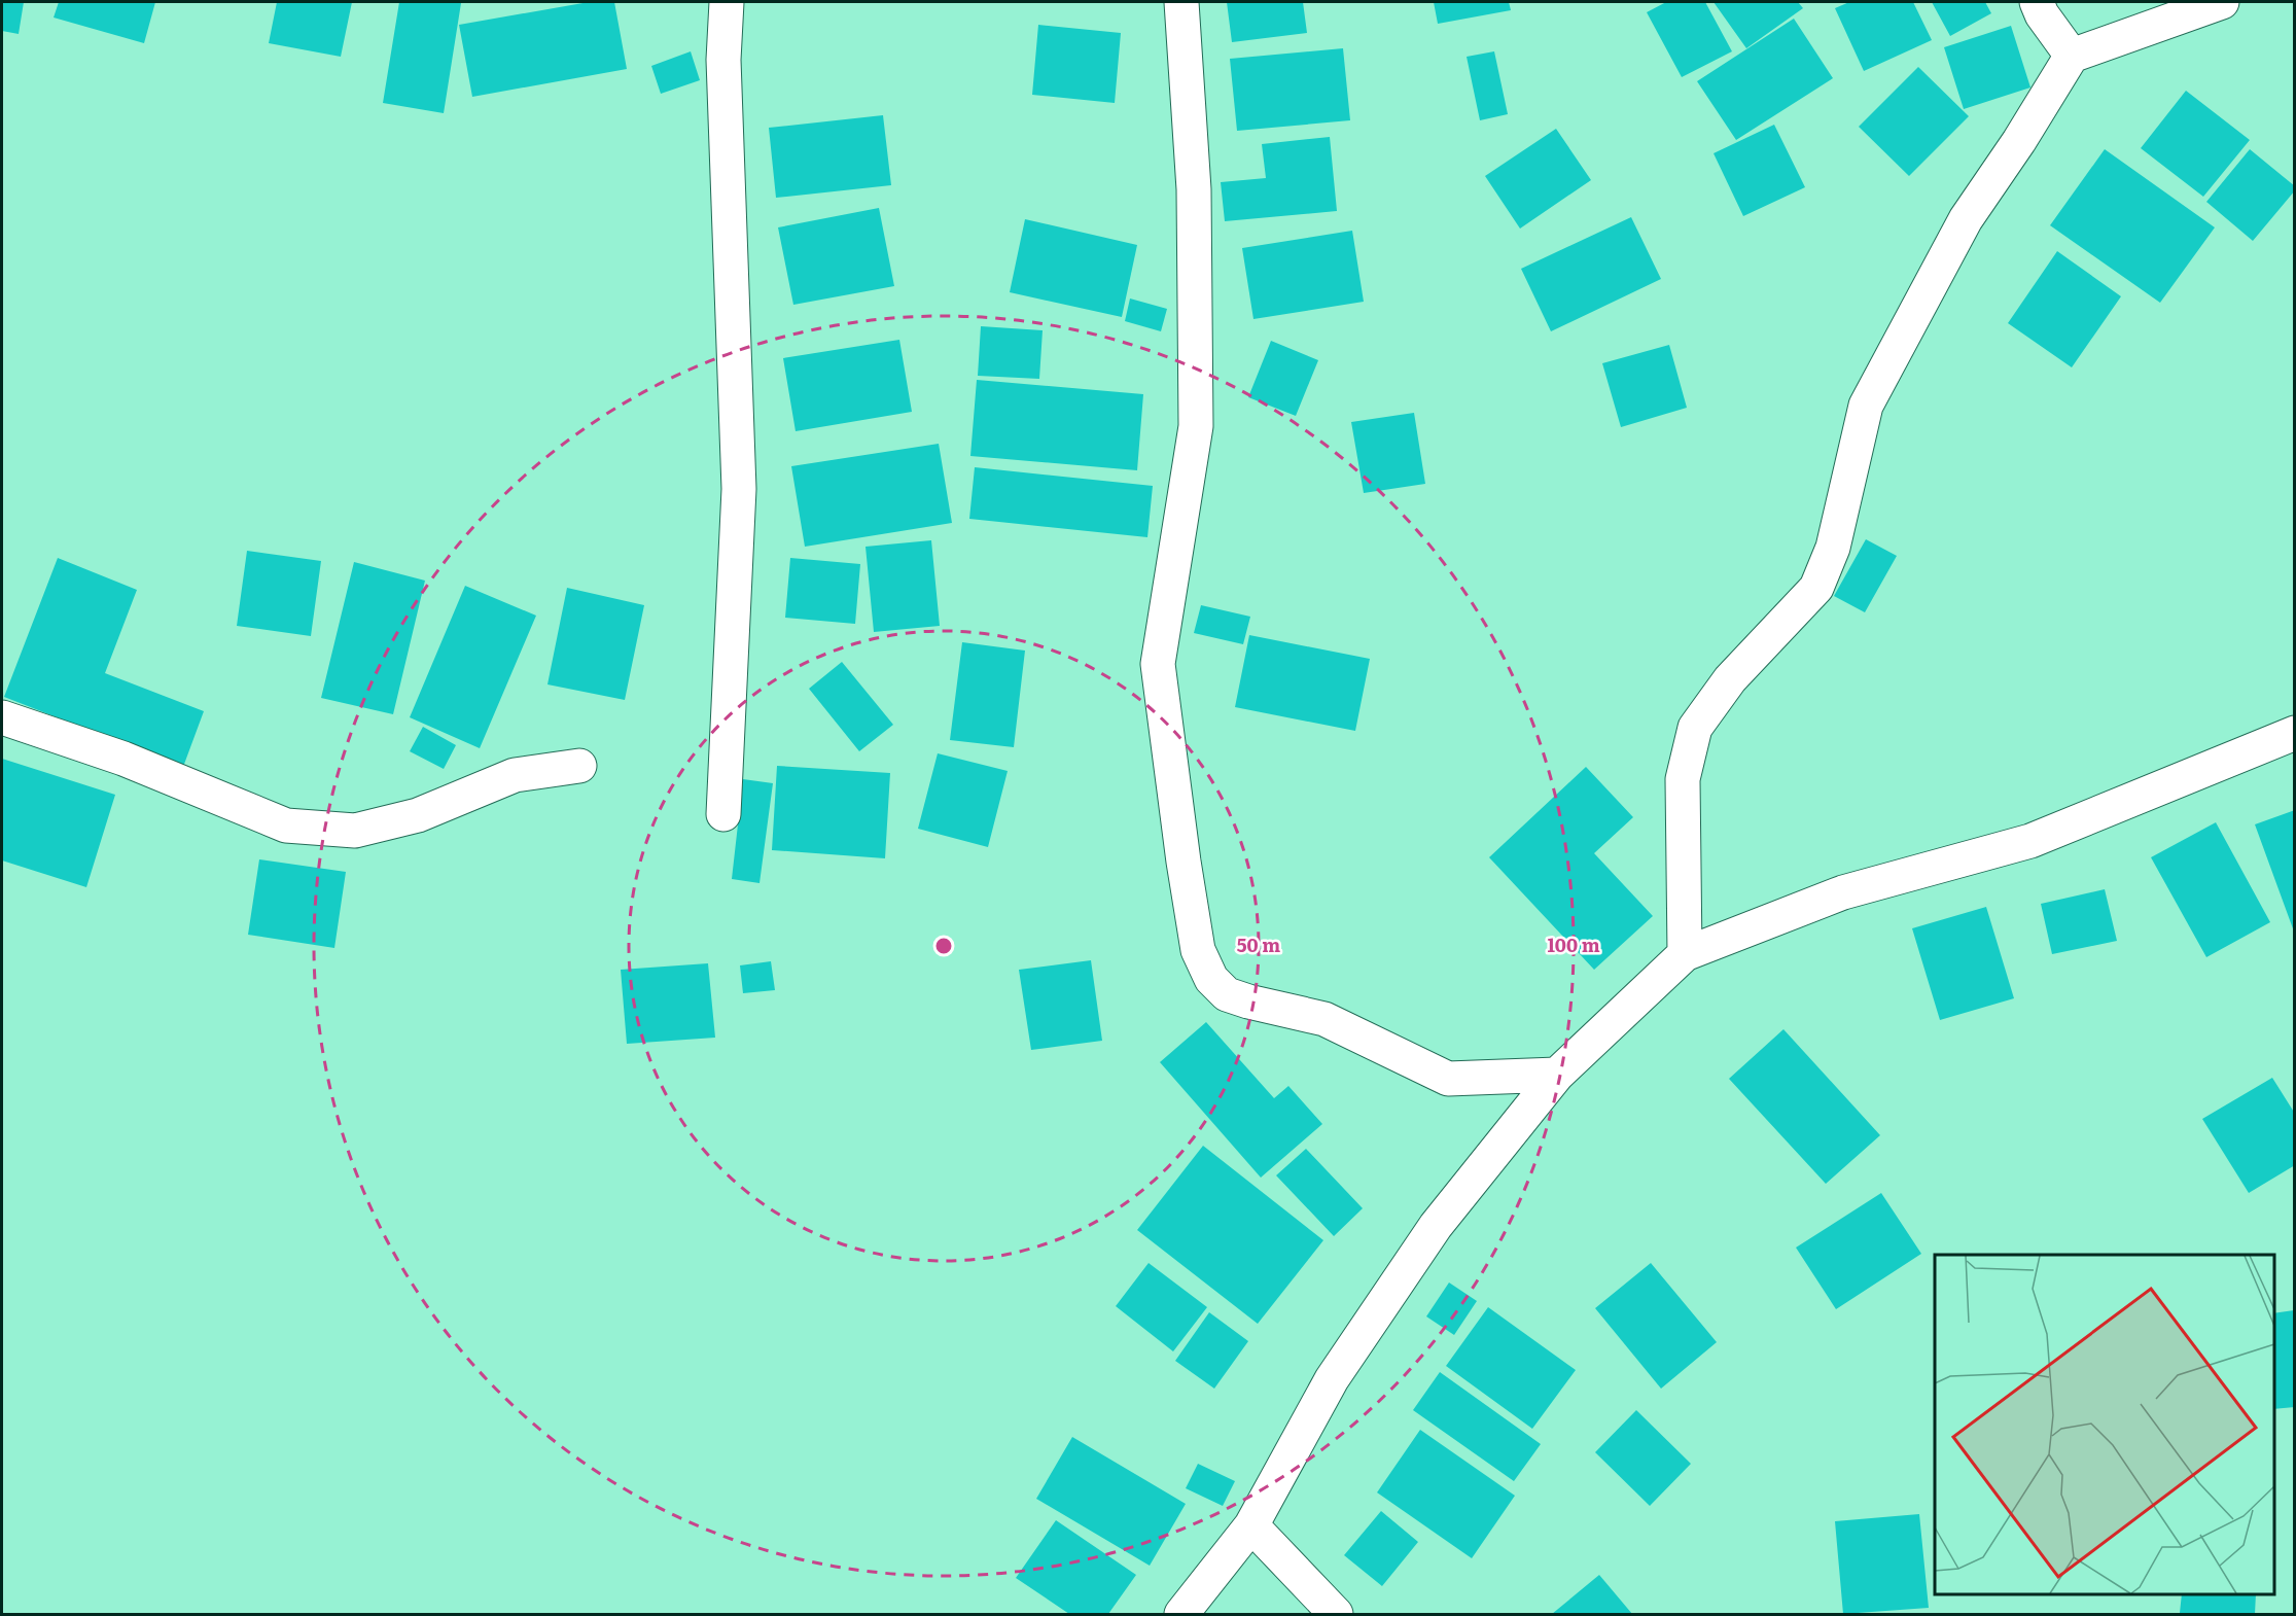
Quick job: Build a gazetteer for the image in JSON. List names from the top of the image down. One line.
{"rings":["50 m","100 m"]}
